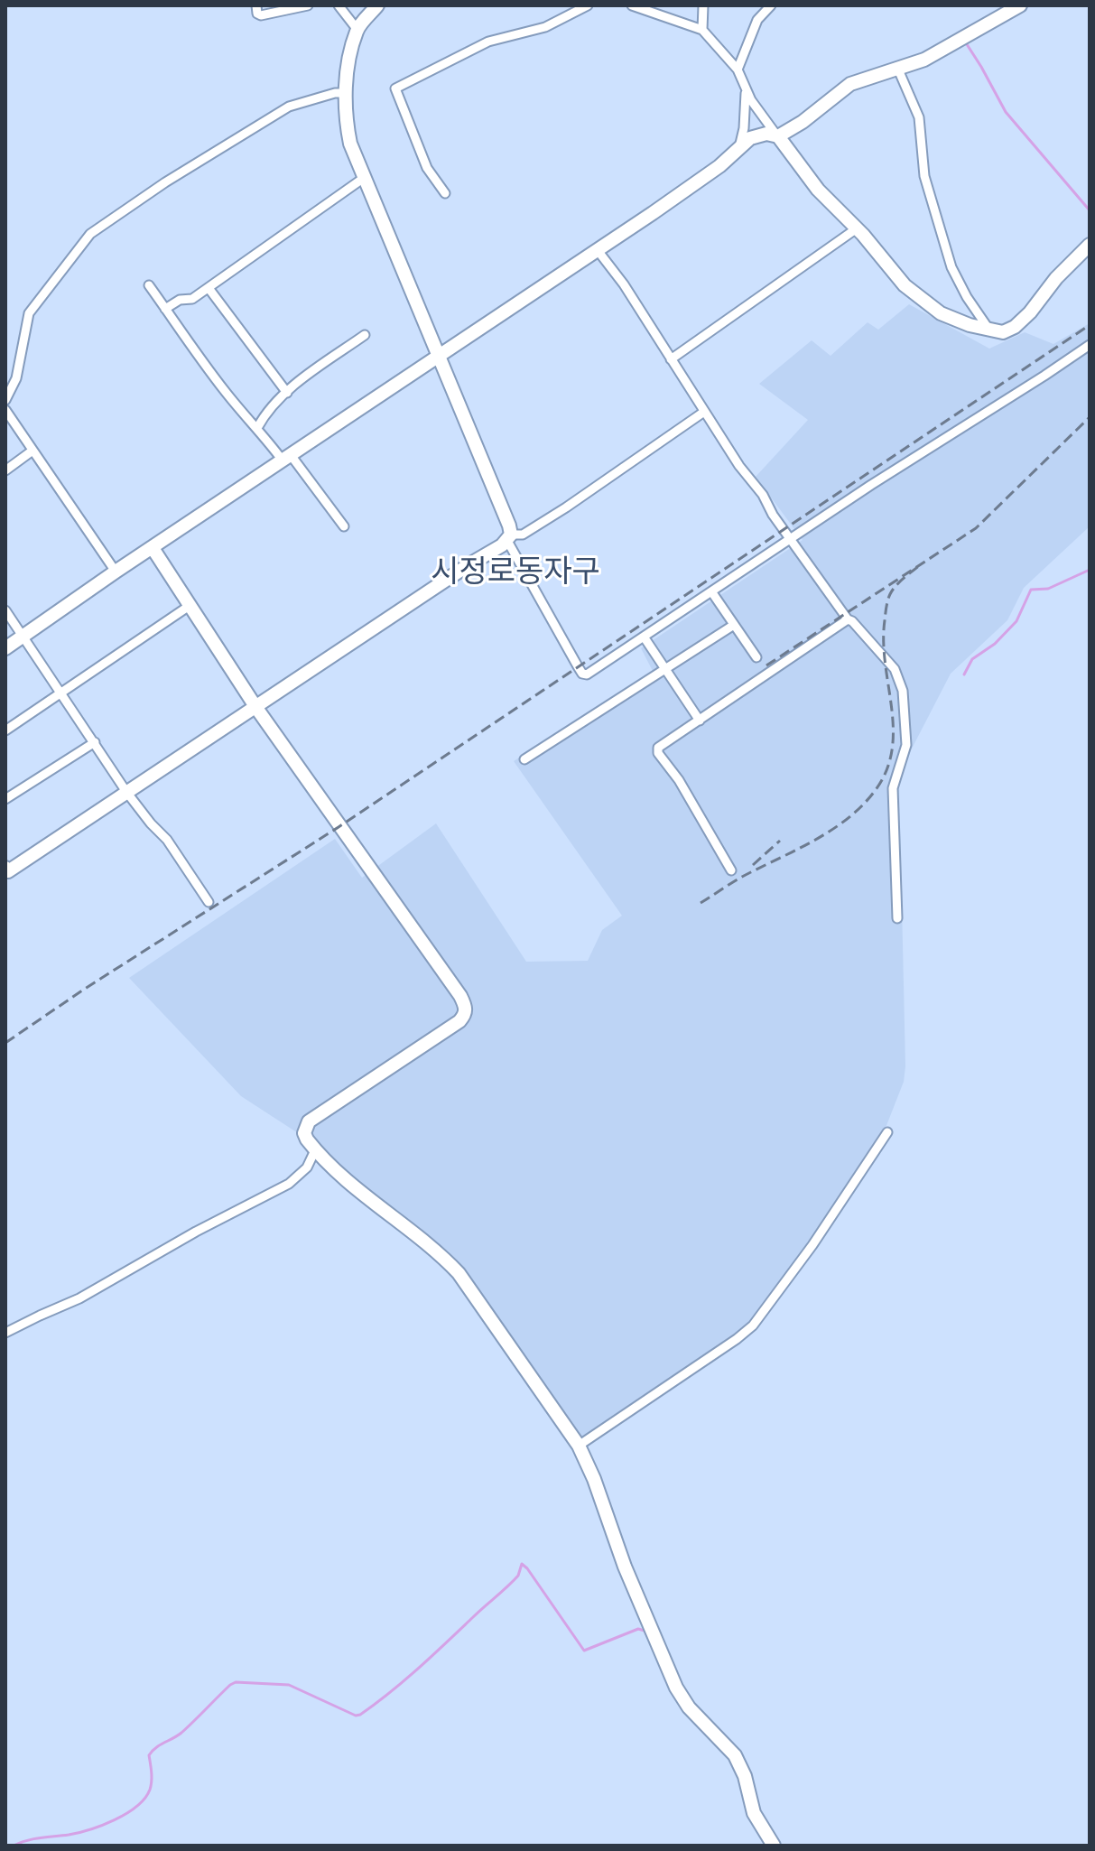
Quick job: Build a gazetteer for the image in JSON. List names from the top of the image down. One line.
{"districts":["시정로동자구"]}
